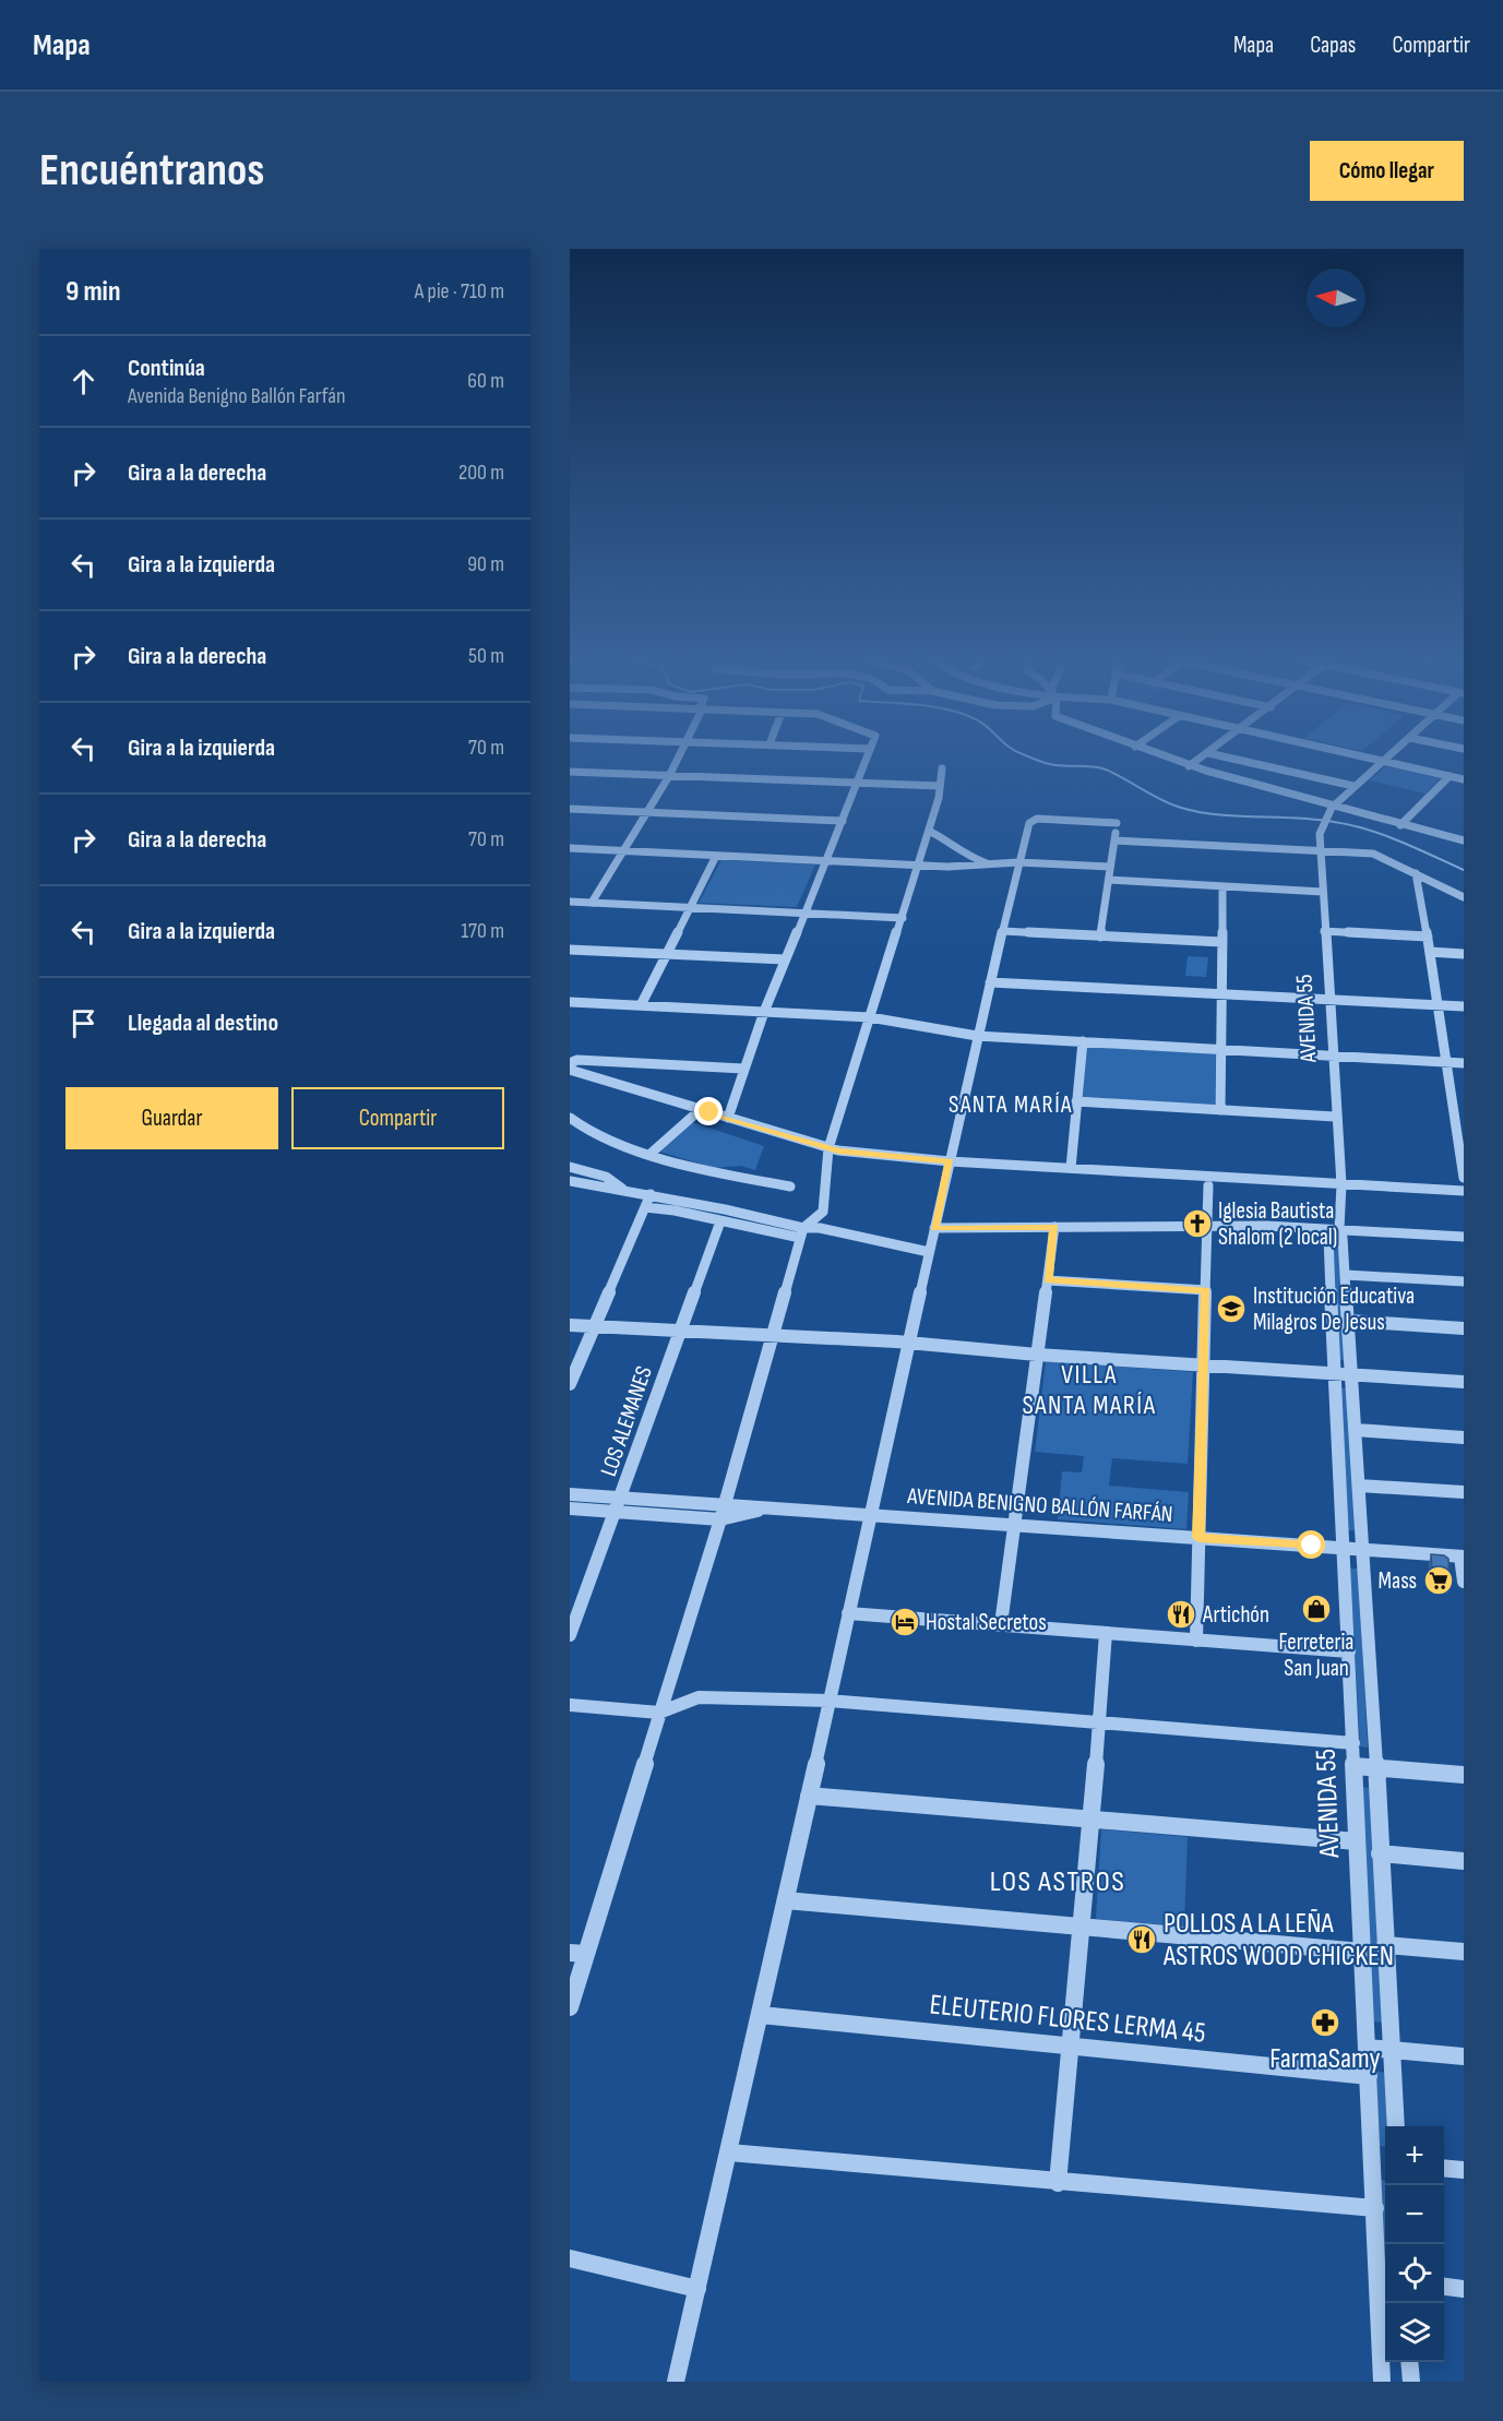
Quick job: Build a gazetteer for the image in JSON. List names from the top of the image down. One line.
{"streets":{"street":["AVENIDA 55","LOS ALEMANES","AVENIDA BENIGNO BALLÓN FARFÁN","ELEUTERIO FLORES LERMA 45"]},"crossings":[["AVENIDA 55","AVENIDA BENIGNO BALLÓN FARFÁN"],["AVENIDA 55","ELEUTERIO FLORES LERMA 45"],["LOS ALEMANES","AVENIDA BENIGNO BALLÓN FARFÁN"]],"districts":["SANTA MARÍA","VILLA SANTA MARÍA","LOS ASTROS"],"places":{"church":["Iglesia Bautista Shalom (2 local)"],"school or university":["Institución Educativa Milagros De Jesus"],"supermarket":["Mass"],"shop":["Ferreteria San Juan"],"restaurant":["Artichón","POLLOS A LA LEÑA ASTROS WOOD CHICKEN"],"hotel":["Hostal Secretos"],"pharmacy":["FarmaSamy"]},"north":"left","page":{"header":"Mapa","nav":["Mapa","Capas","Compartir"],"buttons":["Cómo llegar",["Guardar","Compartir"]],"title":"Encuéntranos","heading":["9 min","A pie · 710 m"],"list":[["Continúa","Avenida Benigno Ballón Farfán","60 m"],["Gira a la derecha","200 m"],["Gira a la izquierda","90 m"],["Gira a la derecha","50 m"],["Gira a la izquierda","70 m"],["Gira a la derecha","70 m"],["Gira a la izquierda","170 m"],"Llegada al destino"],"map_buttons":["+","−"]}}
